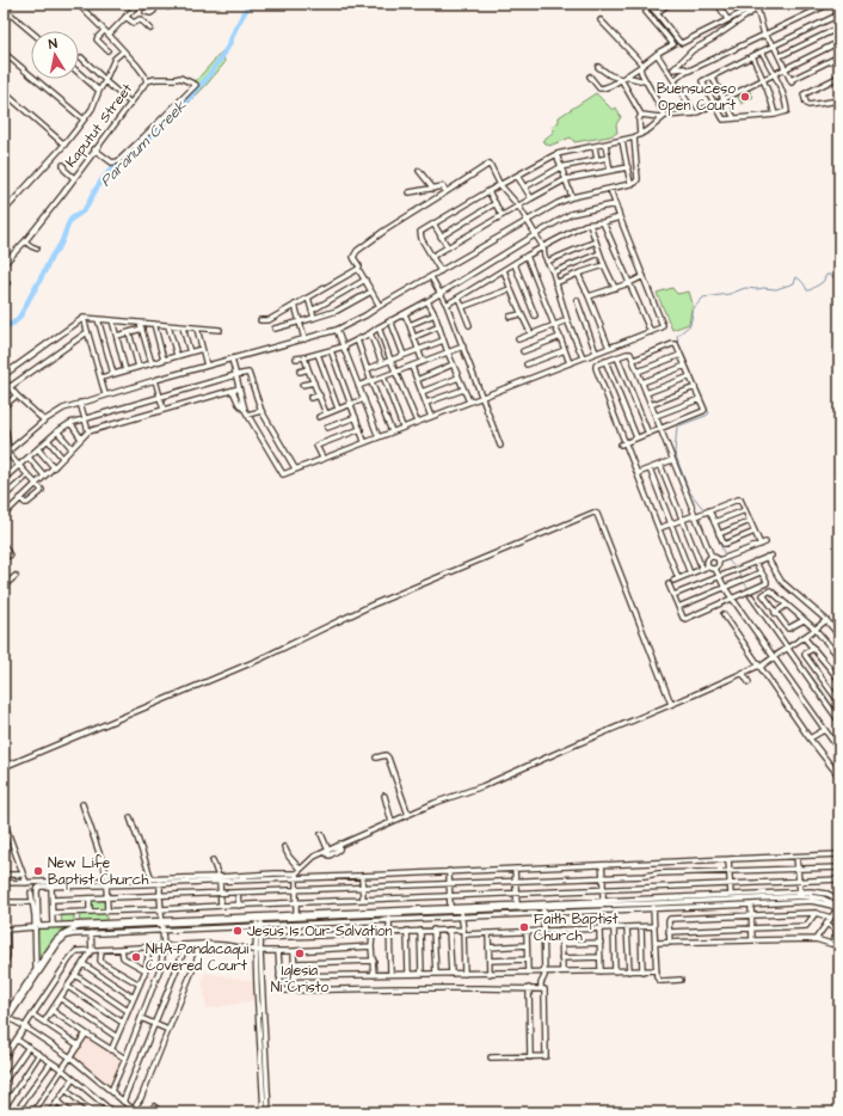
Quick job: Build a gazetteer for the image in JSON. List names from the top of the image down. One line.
{"streets":{"street":["Kaputut Street"]},"water":["Paranum Creek"],"places":["Buensuceso Open Court","New Life Baptist Church","Faith Baptist Church","Jesus Is Our Salvation","Iglesia Ni Cristo","NHA-Pandacaqui Covered Court"],"north":"top"}
